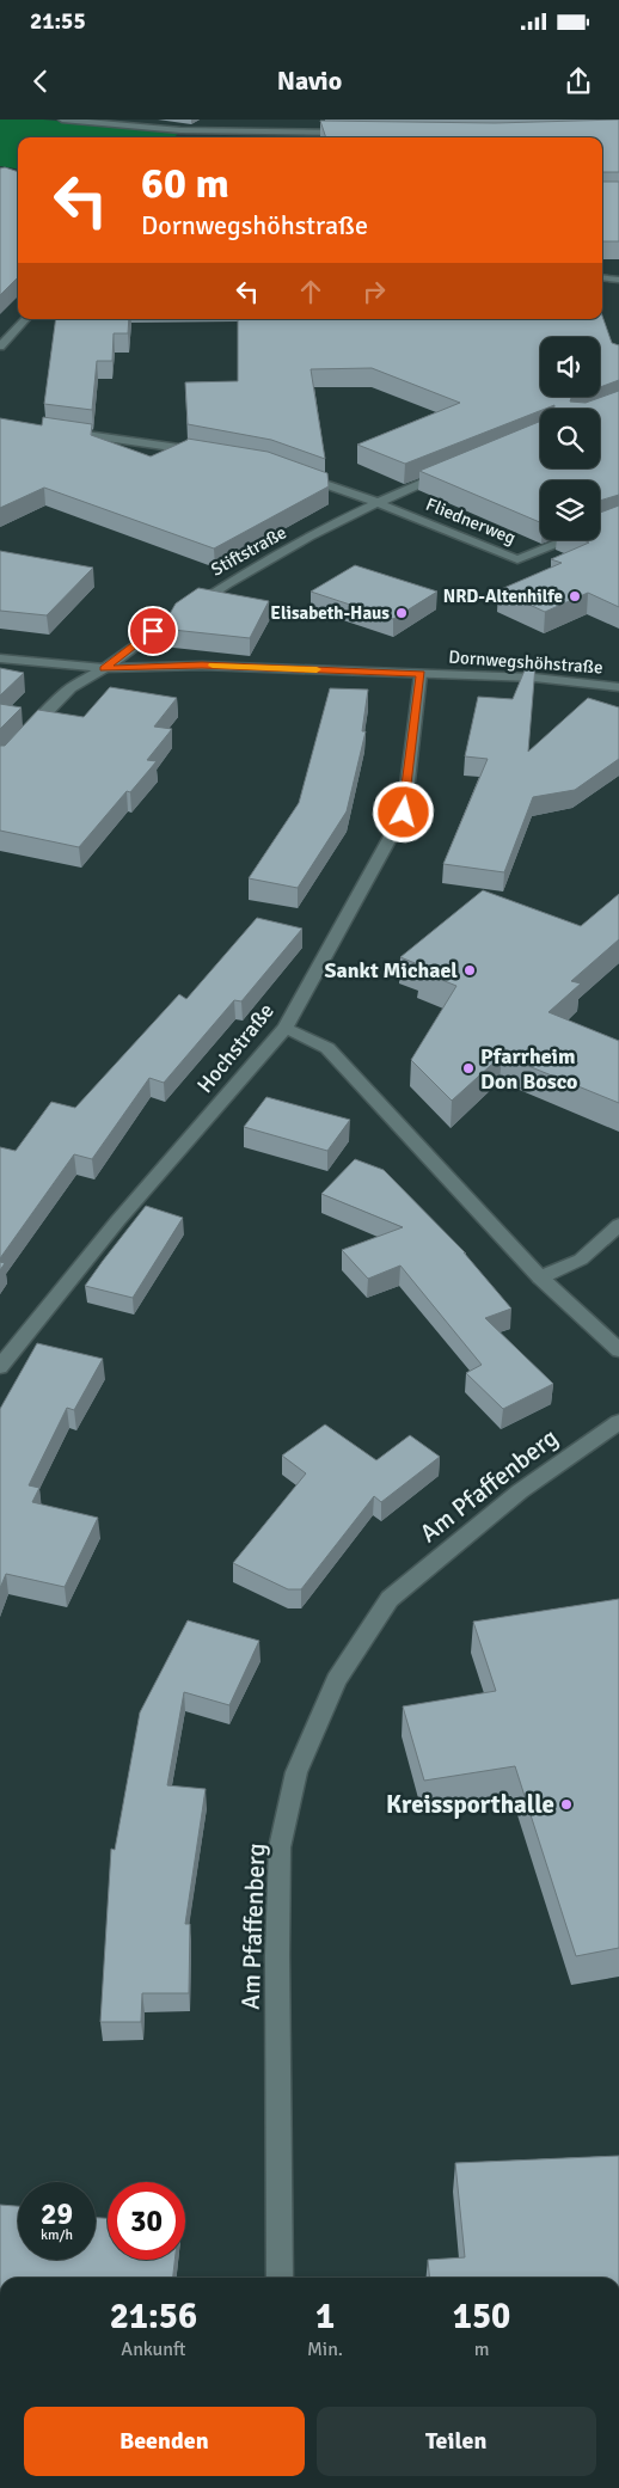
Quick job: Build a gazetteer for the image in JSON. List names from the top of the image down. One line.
{"streets":{"street":["Fliednerweg","Stiftstraße","Dornwegshöhstraße","Hochstraße","Am Pfaffenberg"]},"crossings":[["Fliednerweg","Stiftstraße"],["Stiftstraße","Dornwegshöhstraße"],["Dornwegshöhstraße","Hochstraße"]],"places":["NRD-Altenhilfe","Elisabeth-Haus","Sankt Michael","Pfarrheim Don Bosco","Kreissporthalle"],"page":{"status":"21:55","header":"Navio","turn":["60 m","Dornwegshöhstraße"],"speed":"29 km/h","limit":"30","eta":["21:56","Ankunft","1","Min.","150","m"],"buttons":["Beenden","Teilen"]}}
